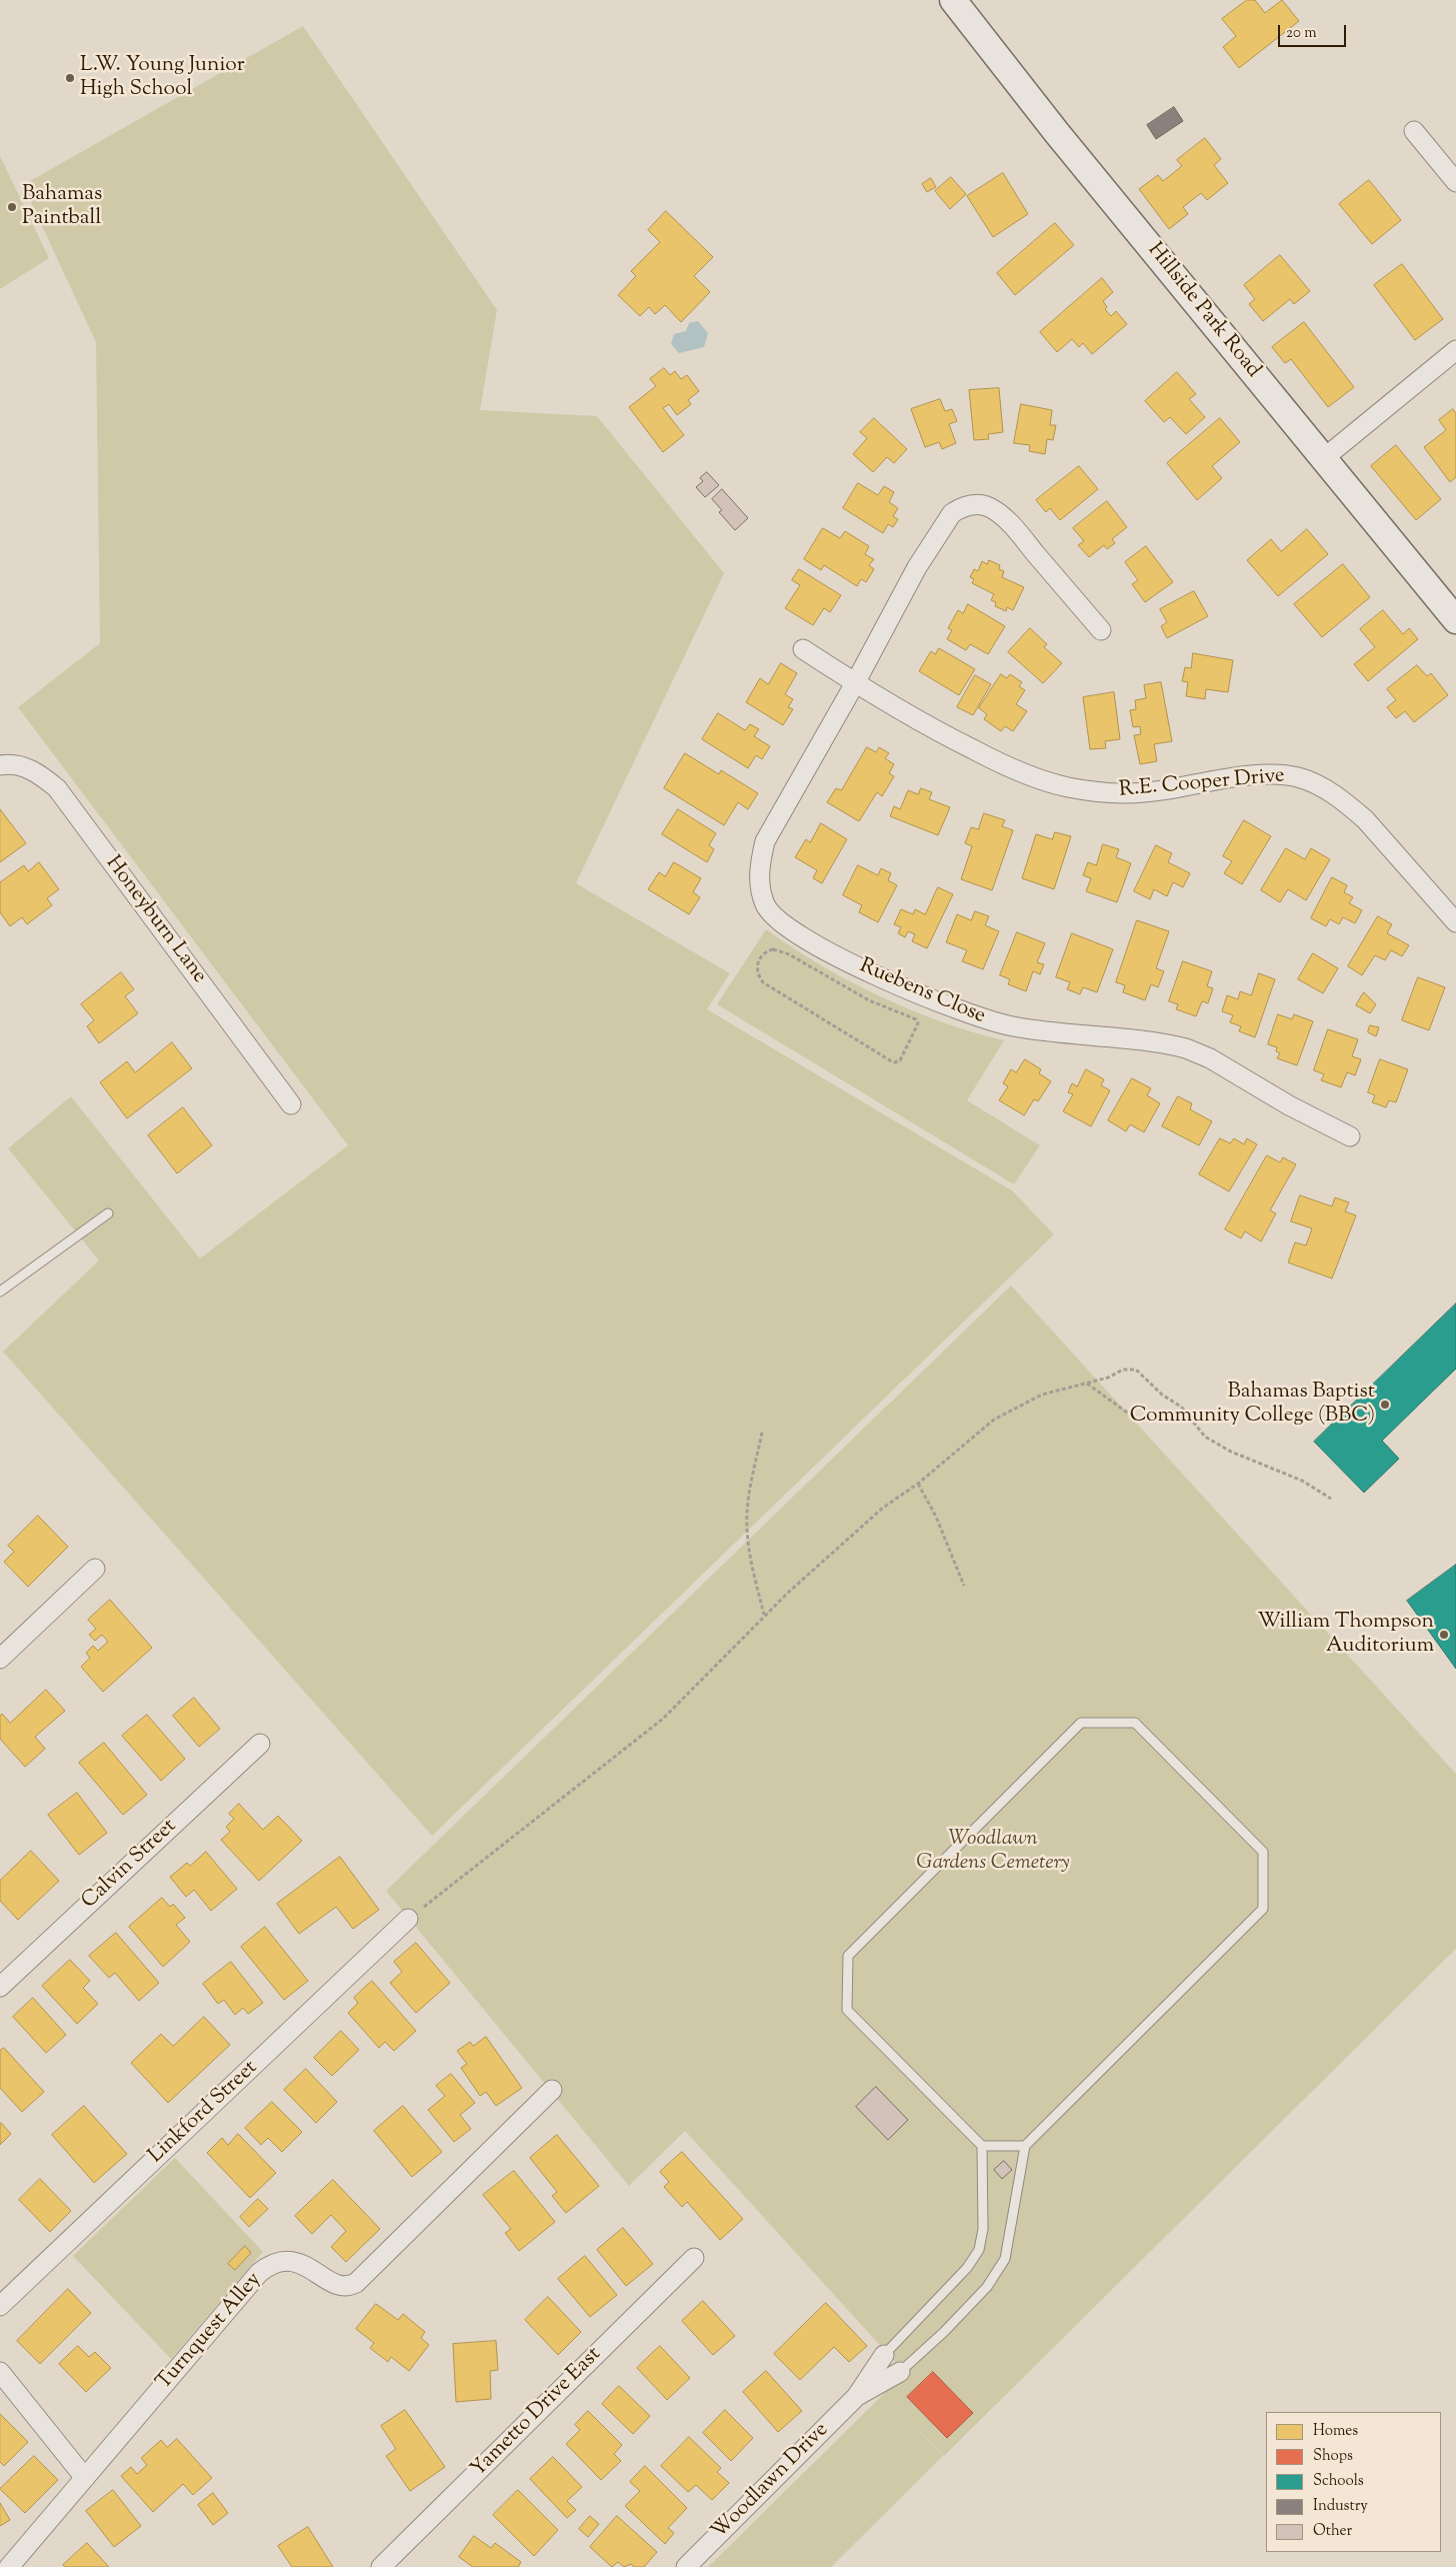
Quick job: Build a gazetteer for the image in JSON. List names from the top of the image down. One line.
{"streets":{"street":["Hillside Park Road","R.E. Cooper Drive","Honeyburn Lane","Ruebens Close","Calvin Street","Linkford Street","Turnquest Alley","Yametto Drive East","Woodlawn Drive"]},"crossings":[["R.E. Cooper Drive","Ruebens Close"]],"parks":["Woodlawn Gardens Cemetery"],"places":["L.W. Young Junior High School","Bahamas Paintball","Bahamas Baptist Community College (BBC)","William Thompson Auditorium"],"legend":["Homes","Shops","Schools","Industry","Other"],"scale_bar":"20 m"}
